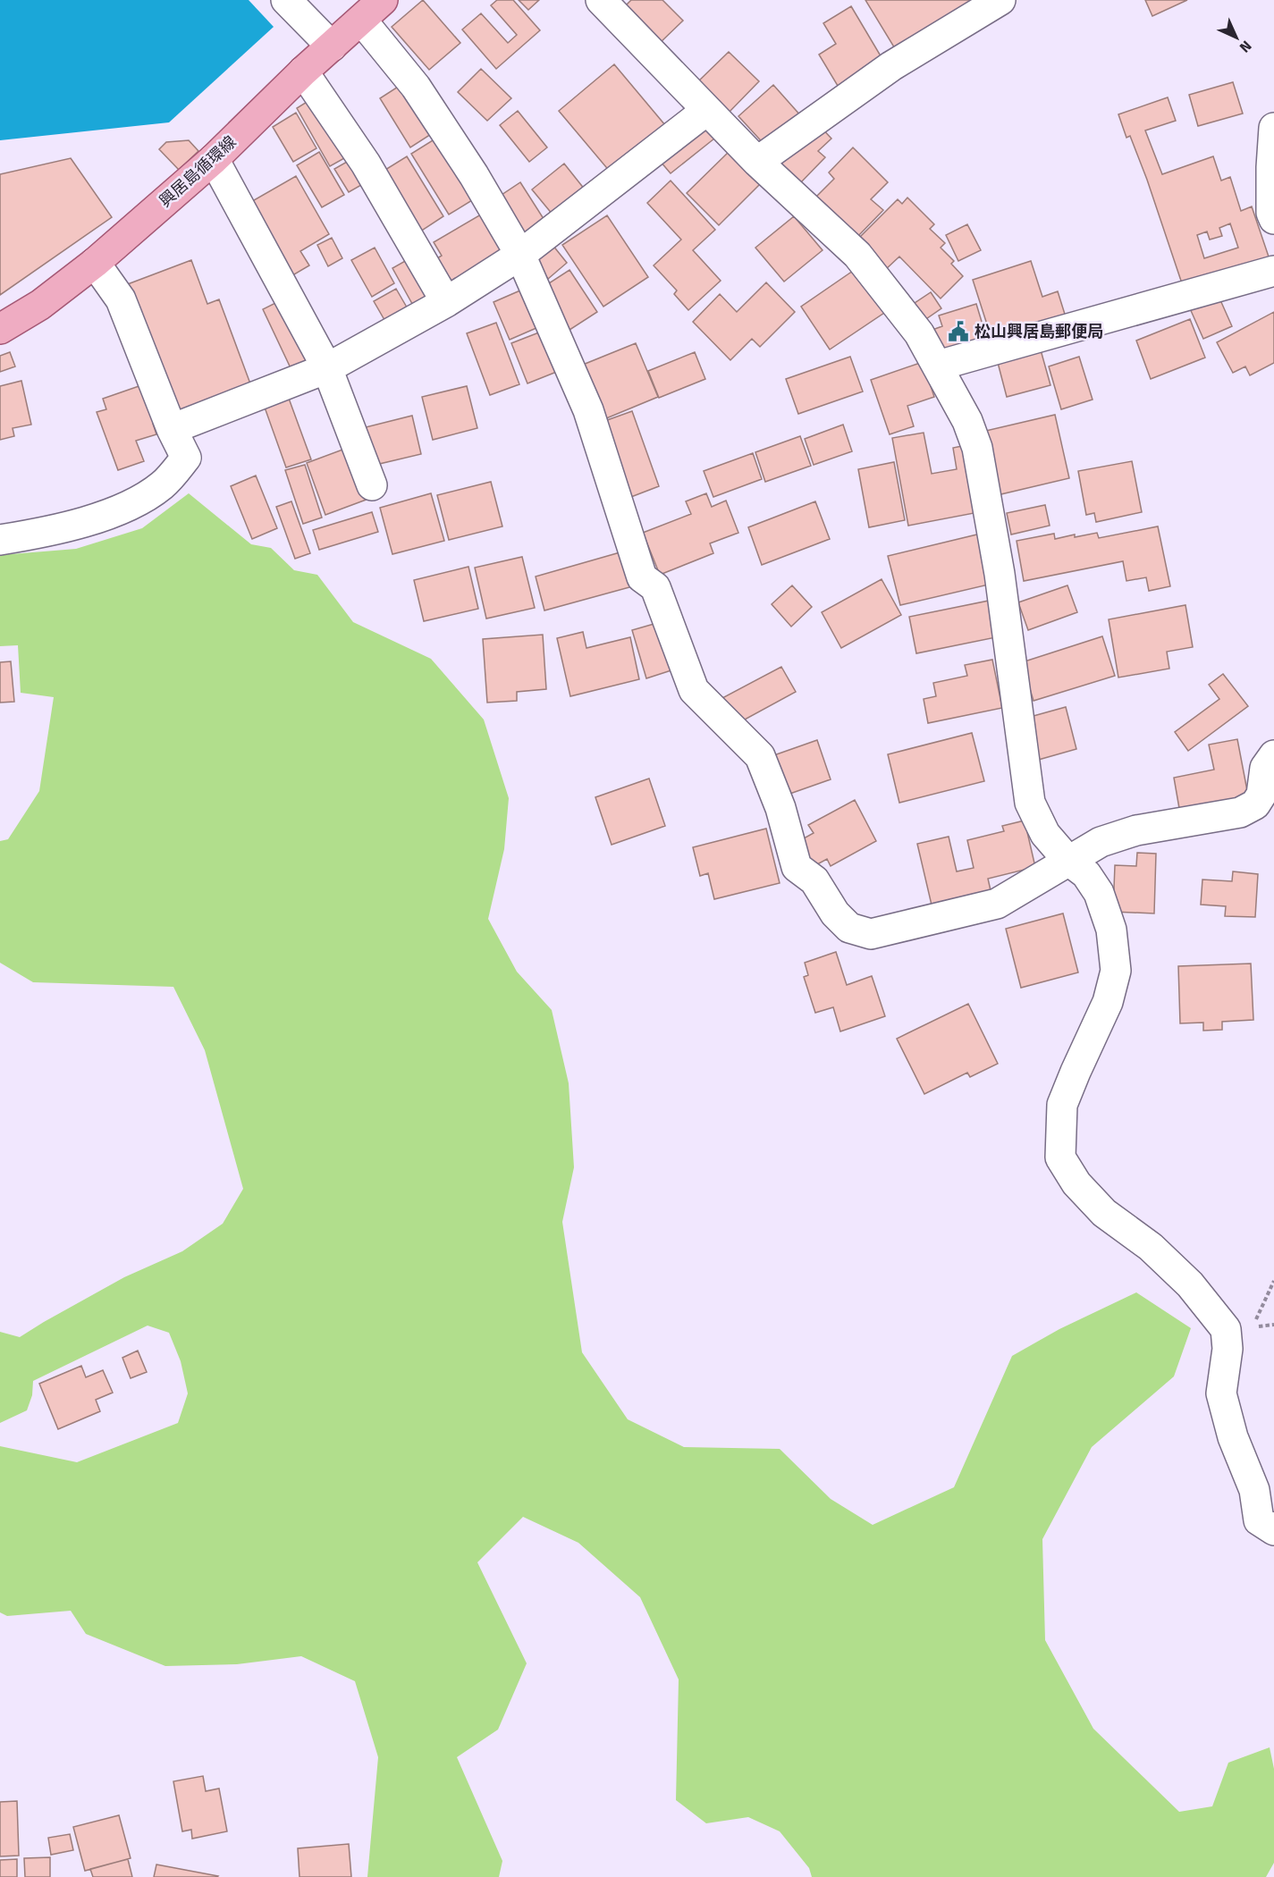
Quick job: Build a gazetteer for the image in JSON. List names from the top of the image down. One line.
{"streets":{"main road":["興居島循環線"]},"places":{"public building":["松山興居島郵便局"]},"north":"bottom right"}
